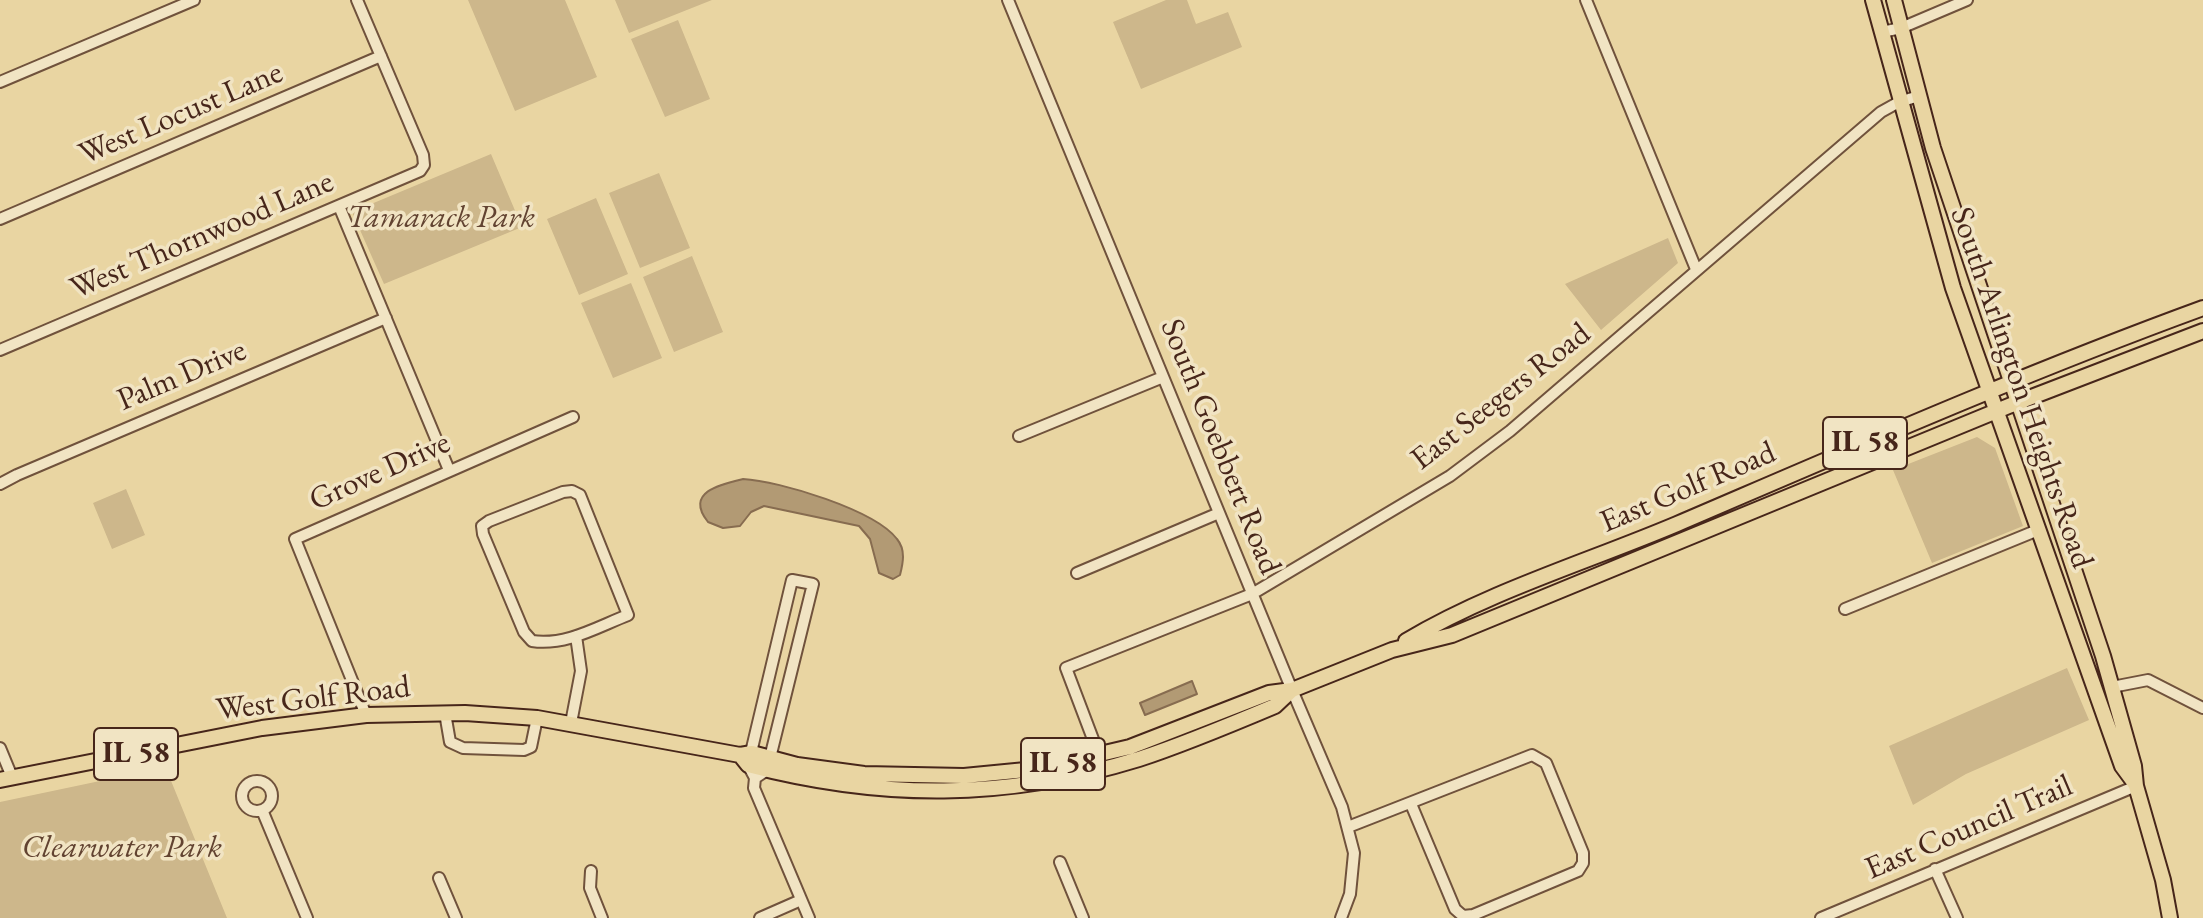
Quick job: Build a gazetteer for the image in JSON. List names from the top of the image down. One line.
{"streets":{"main road":["South Arlington Heights Road","IL 58","East Golf Road","West Golf Road"],"street":["West Locust Lane","West Thornwood Lane","Palm Drive","East Seegers Road","South Goebbert Road","Grove Drive","East Council Trail"]},"crossings":[["West Locust Lane","West Thornwood Lane"],["South Arlington Heights Road","East Seegers Road"],["South Arlington Heights Road","IL 58"],["South Arlington Heights Road","East Golf Road"],["South Arlington Heights Road","East Council Trail"],["East Seegers Road","South Goebbert Road"],["East Seegers Road","East Golf Road"],["IL 58","East Golf Road"],["South Goebbert Road","East Golf Road"],["Grove Drive","West Golf Road"],["East Golf Road","West Golf Road"]],"parks":["Tamarack Park","Clearwater Park"]}
